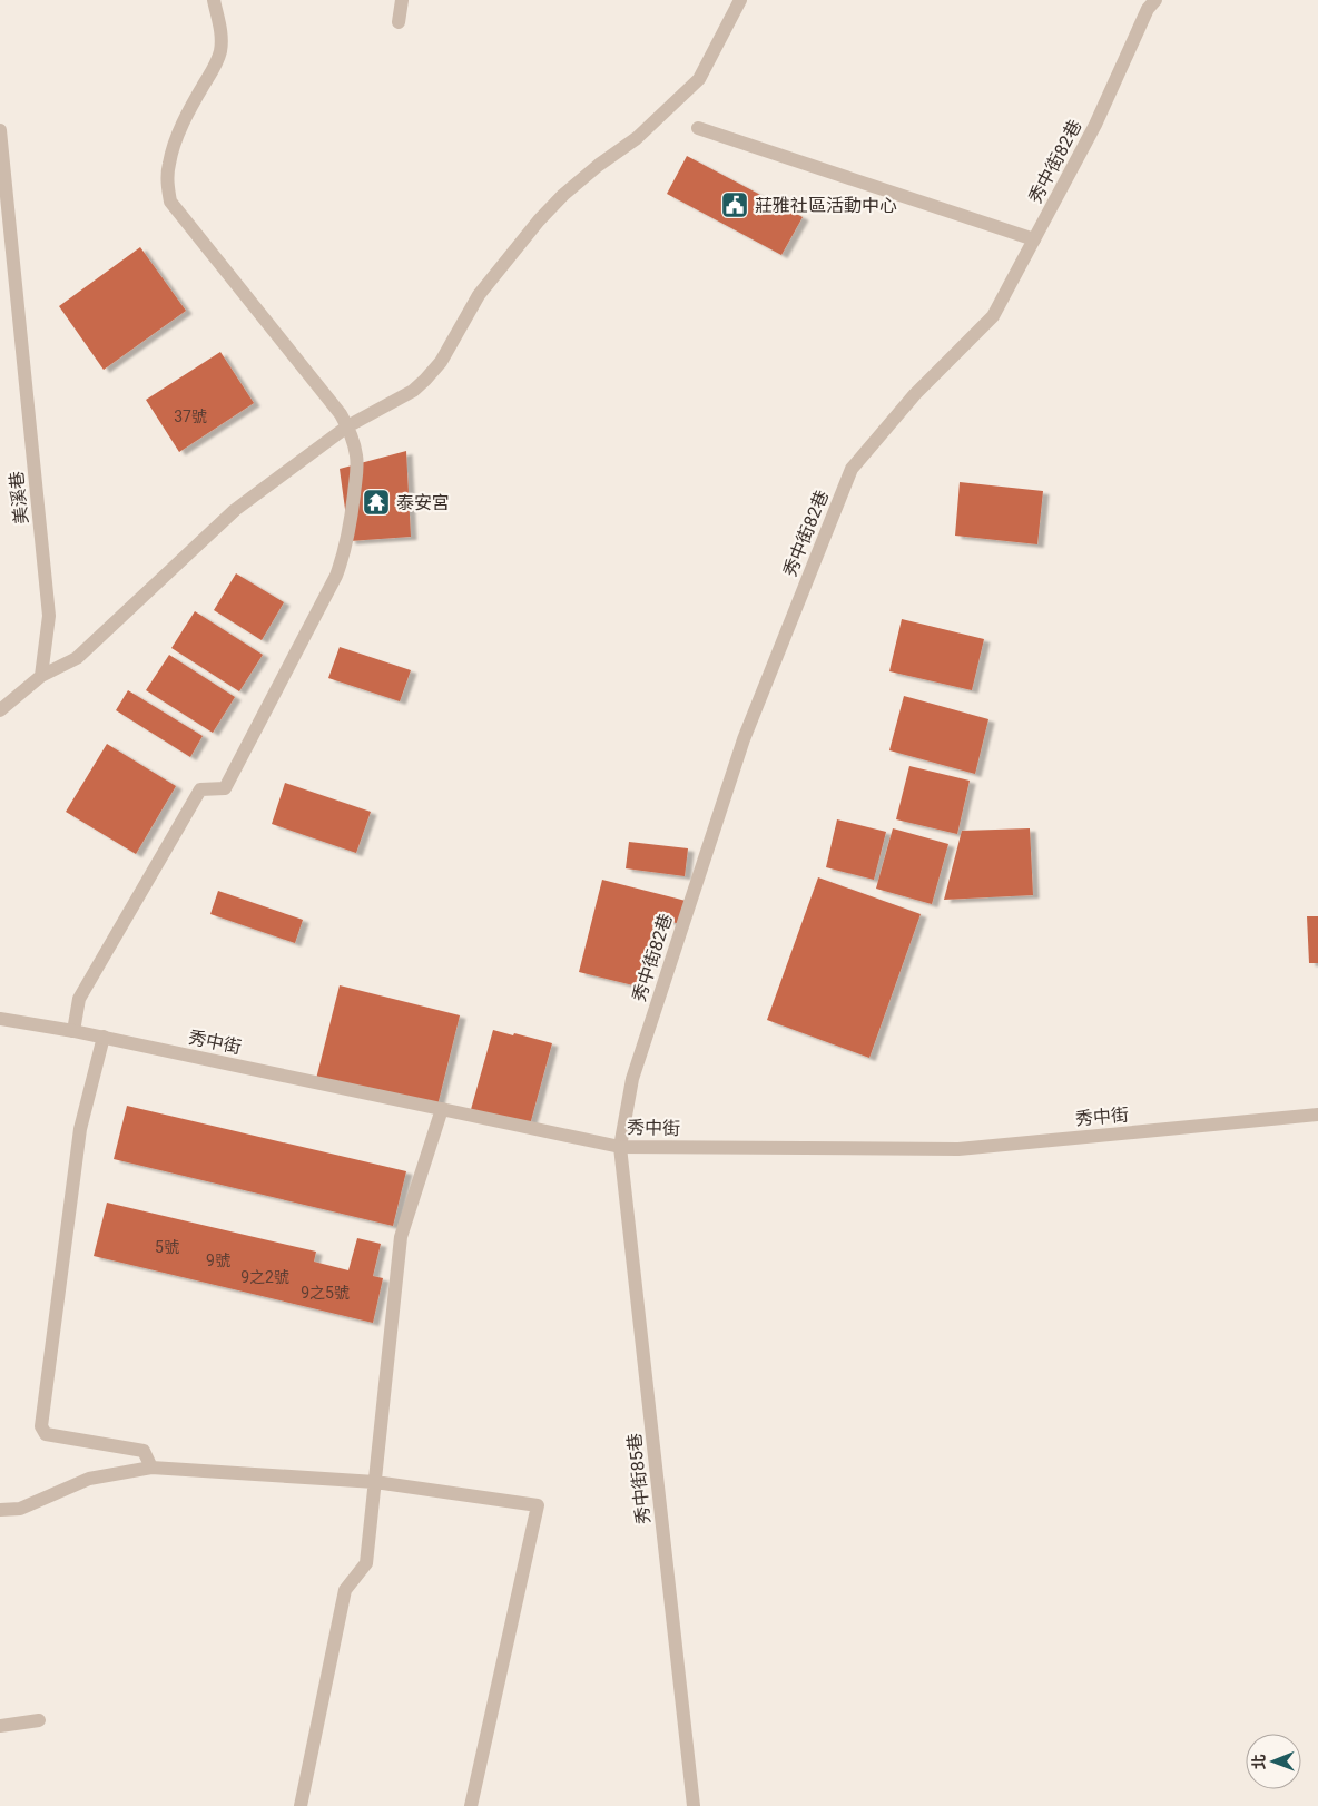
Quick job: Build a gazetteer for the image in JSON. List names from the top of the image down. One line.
{"streets":{"street":["秀中街82巷","美溪巷","秀中街","秀中街85巷"]},"crossings":[["秀中街82巷","秀中街"],["秀中街82巷","秀中街85巷"],["秀中街","秀中街85巷"]],"places":{"public building":["莊雅社區活動中心"],"temple":["泰安宮"]},"house_numbers":["37號","5號","9號","9之2號","9之5號"],"north":"left"}
